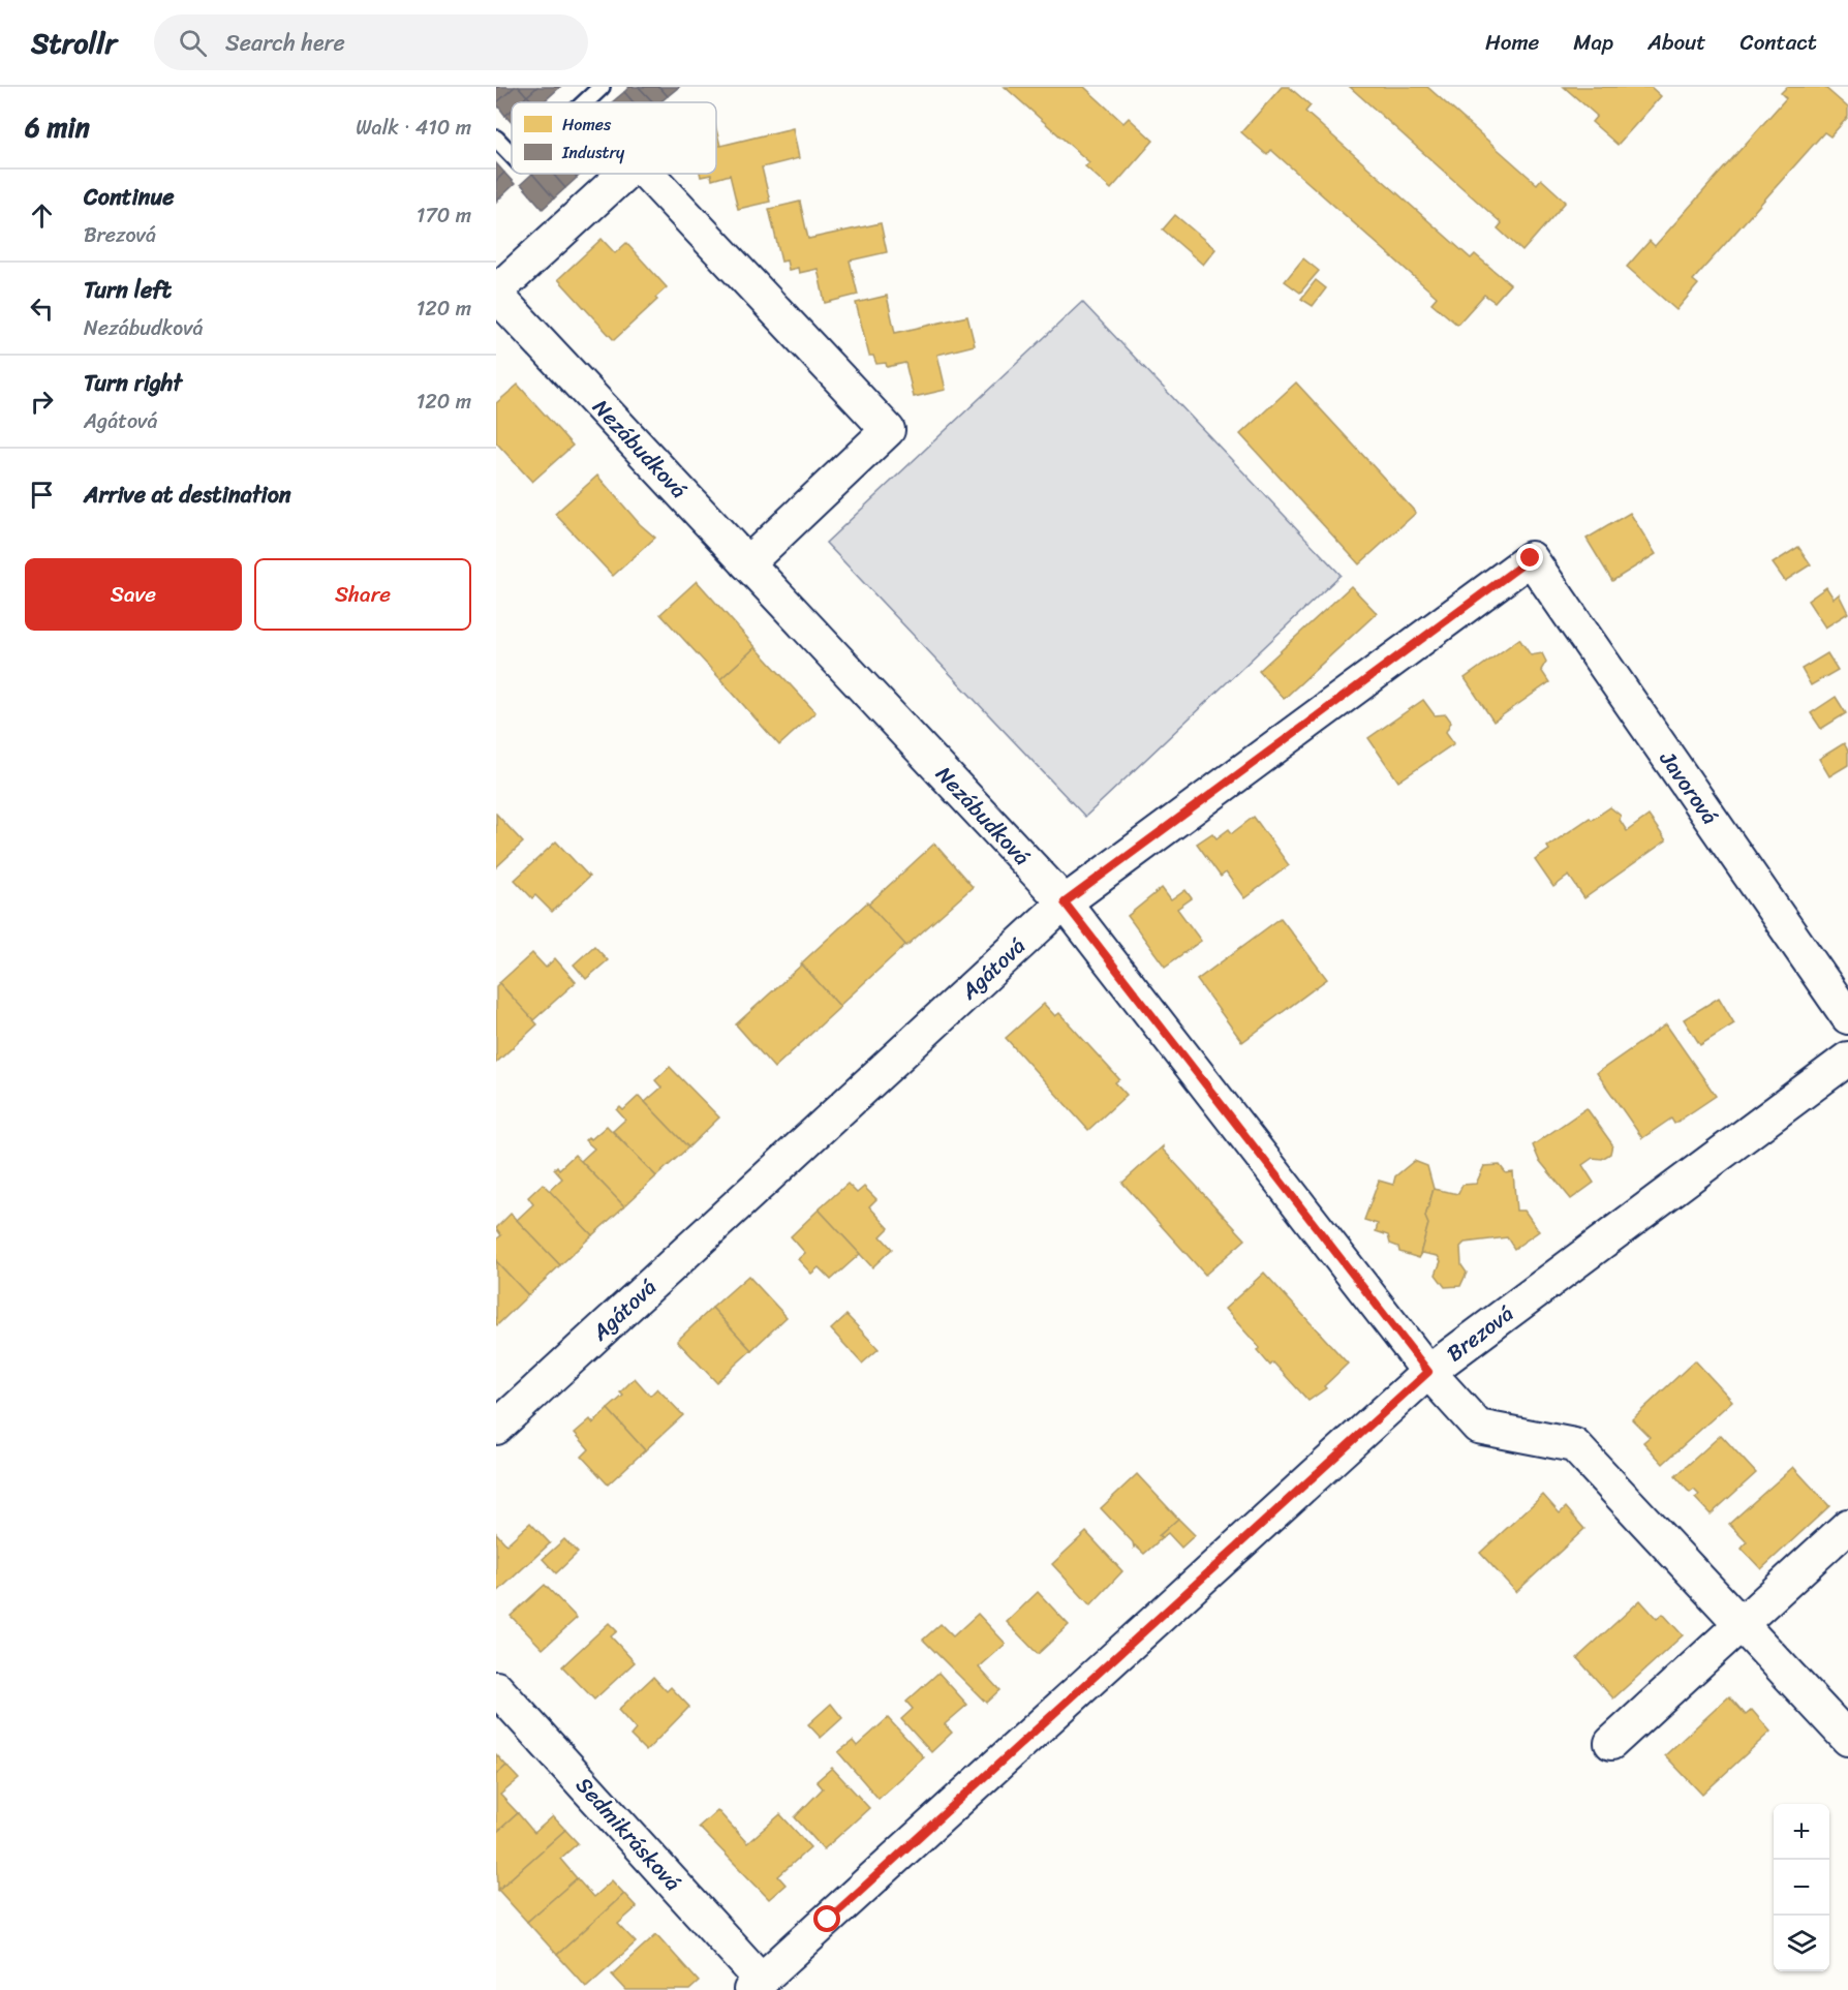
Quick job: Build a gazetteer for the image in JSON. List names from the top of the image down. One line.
{"streets":{"street":["Nezábudková","Javorová","Agátová","Brezová","Sedmikrásková"]},"crossings":[["Nezábudková","Agátová"],["Nezábudková","Brezová"],["Javorová","Agátová"],["Brezová","Sedmikrásková"]],"legend":["Homes","Industry"],"page":{"header":"Strollr","search":"Search here","nav":["Home","Map","About","Contact"],"heading":["6 min","Walk · 410 m"],"list":[["Continue","Brezová","170 m"],["Turn left","Nezábudková","120 m"],["Turn right","Agátová","120 m"],"Arrive at destination"],"buttons":["Save","Share"],"map_buttons":["+","−"]}}
